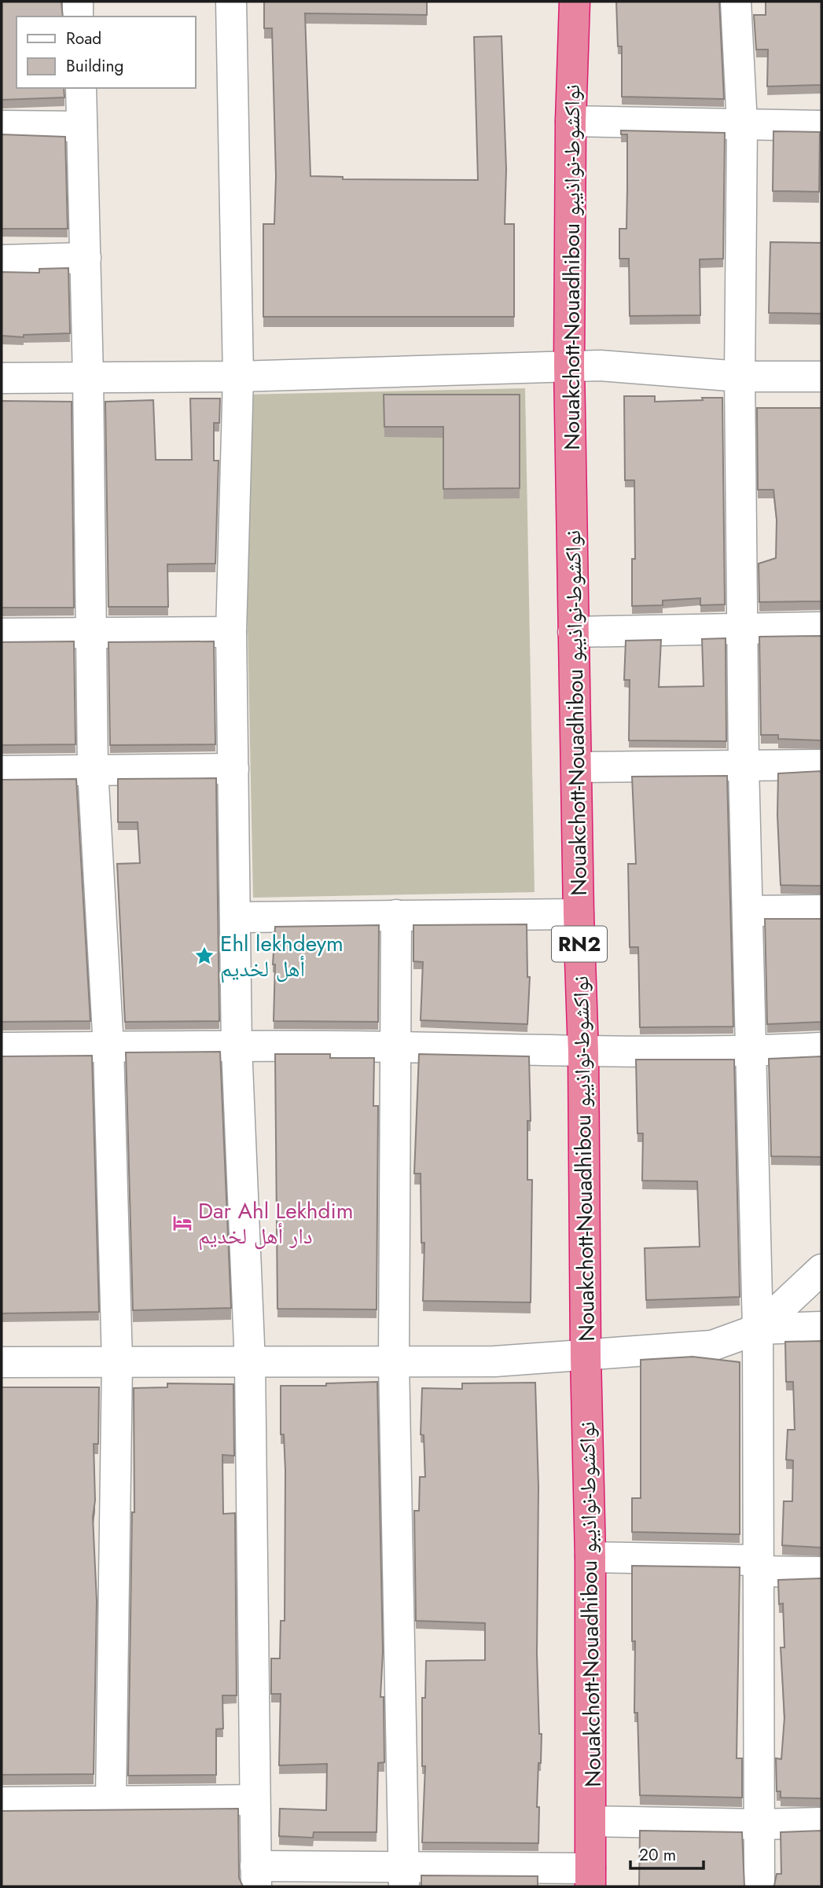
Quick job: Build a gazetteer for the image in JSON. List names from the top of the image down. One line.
{"streets":{"highway":["Nouakchott-Nouadhibou نواكشوط-نواذيبو","RN2"]},"places":{"place":["Ehl lekhdeym أهل لخديم"],"hotel":["Dar Ahl Lekhdim دار أهل لخديم"]},"legend":["Road","Building"],"scale_bar":"20 m"}
